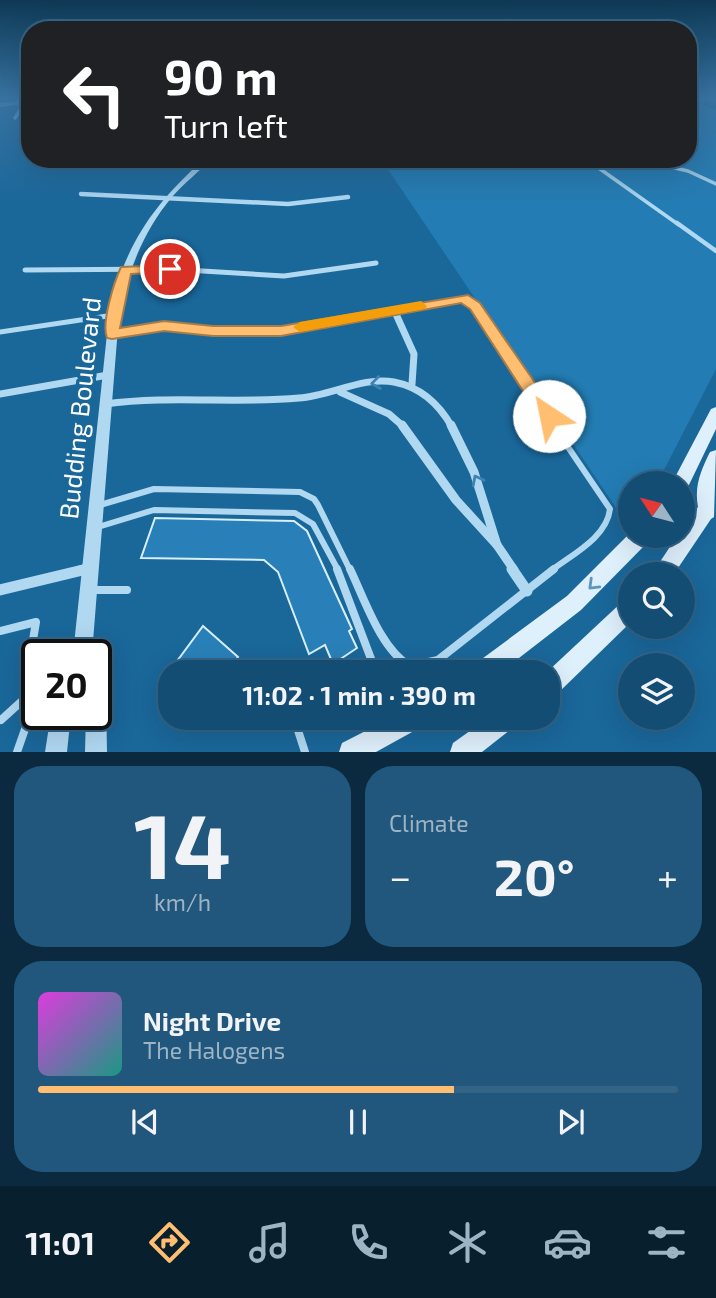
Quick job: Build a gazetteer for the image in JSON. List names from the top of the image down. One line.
{"streets":{"street":["Budding Boulevard"]},"north":"top left","page":{"turn":["90 m","Turn left"],"limit":"20","trip":"11:02 · 1 min · 390 m","tile":[["14","km/h"],"Climate"],"heat":["−","20°","+"],"song":["Night Drive","The Halogens"],"tabs":"11:01"}}
